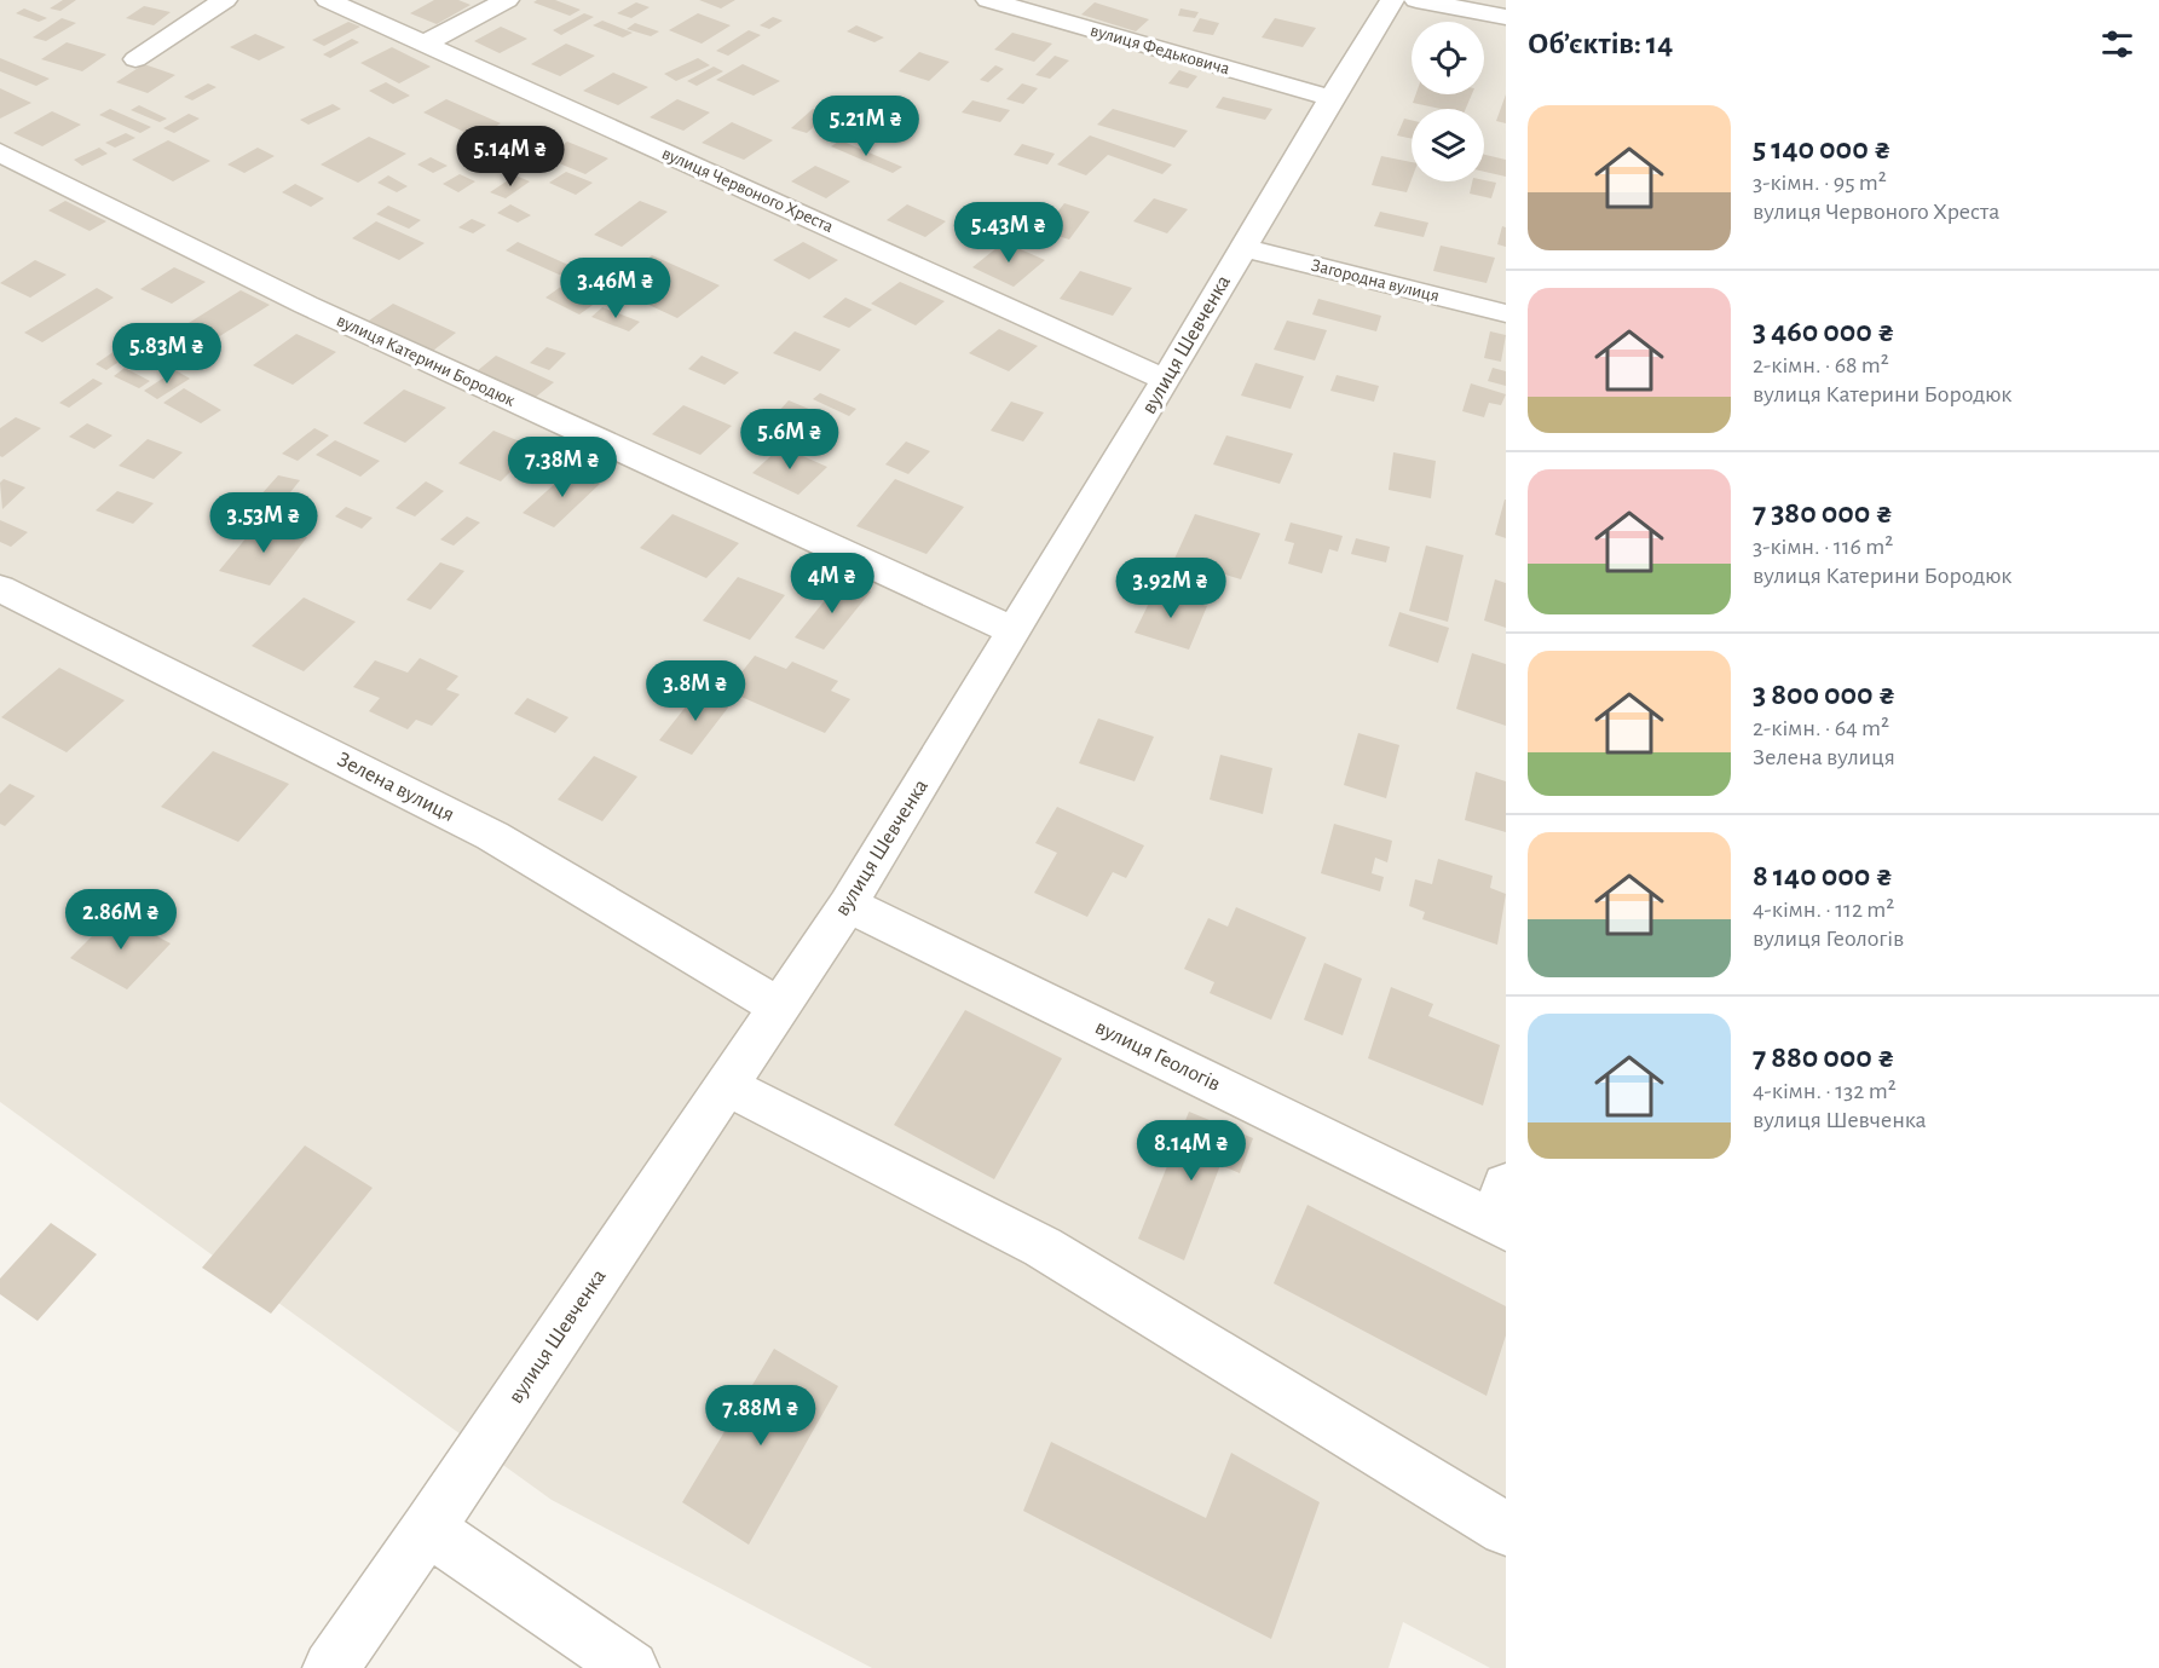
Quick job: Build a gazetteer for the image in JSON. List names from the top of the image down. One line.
{"streets":{"street":["вулиця Федьковича","вулиця Червоного Хреста","Загородна вулиця","вулиця Шевченка","вулиця Катерини Бородюк","Зелена вулиця","вулиця Геологів"]},"crossings":[["вулиця Федьковича","вулиця Шевченка"],["вулиця Червоного Хреста","вулиця Шевченка"],["Загородна вулиця","вулиця Шевченка"],["вулиця Шевченка","вулиця Катерини Бородюк"],["вулиця Шевченка","Зелена вулиця"],["вулиця Шевченка","вулиця Геологів"]],"page":{"heading":"Об’єктів: 14","list":[{"name":"5 140 000 ₴","note":"3-кімн. · 95 m² · вулиця Червоного Хреста"},{"name":"3 460 000 ₴","note":"2-кімн. · 68 m² · вулиця Катерини Бородюк"},{"name":"7 380 000 ₴","note":"3-кімн. · 116 m² · вулиця Катерини Бородюк"},{"name":"3 800 000 ₴","note":"2-кімн. · 64 m² · Зелена вулиця"},{"name":"8 140 000 ₴","note":"4-кімн. · 112 m² · вулиця Геологів"},{"name":"7 880 000 ₴","note":"4-кімн. · 132 m² · вулиця Шевченка"}],"price":["5.21M ₴","5.14M ₴","5.43M ₴","3.46M ₴","5.83M ₴","5.6M ₴","7.38M ₴","3.53M ₴","4M ₴","3.92M ₴","3.8M ₴","2.86M ₴","8.14M ₴","7.88M ₴"]}}
